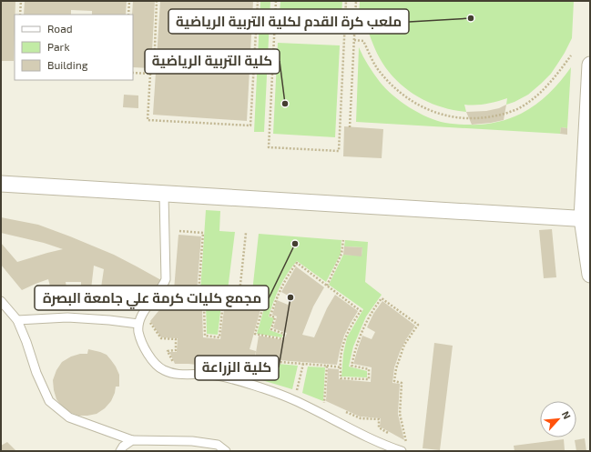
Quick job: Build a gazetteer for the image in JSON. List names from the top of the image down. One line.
{"places":["ملعب كرة القدم لكلية التربية الرياضية","كلية التربية الرياضية","مجمع كليات كرمة علي جامعة البصرة","كلية الزراعة"],"legend":["Road","Park","Building"],"north":"top right"}
